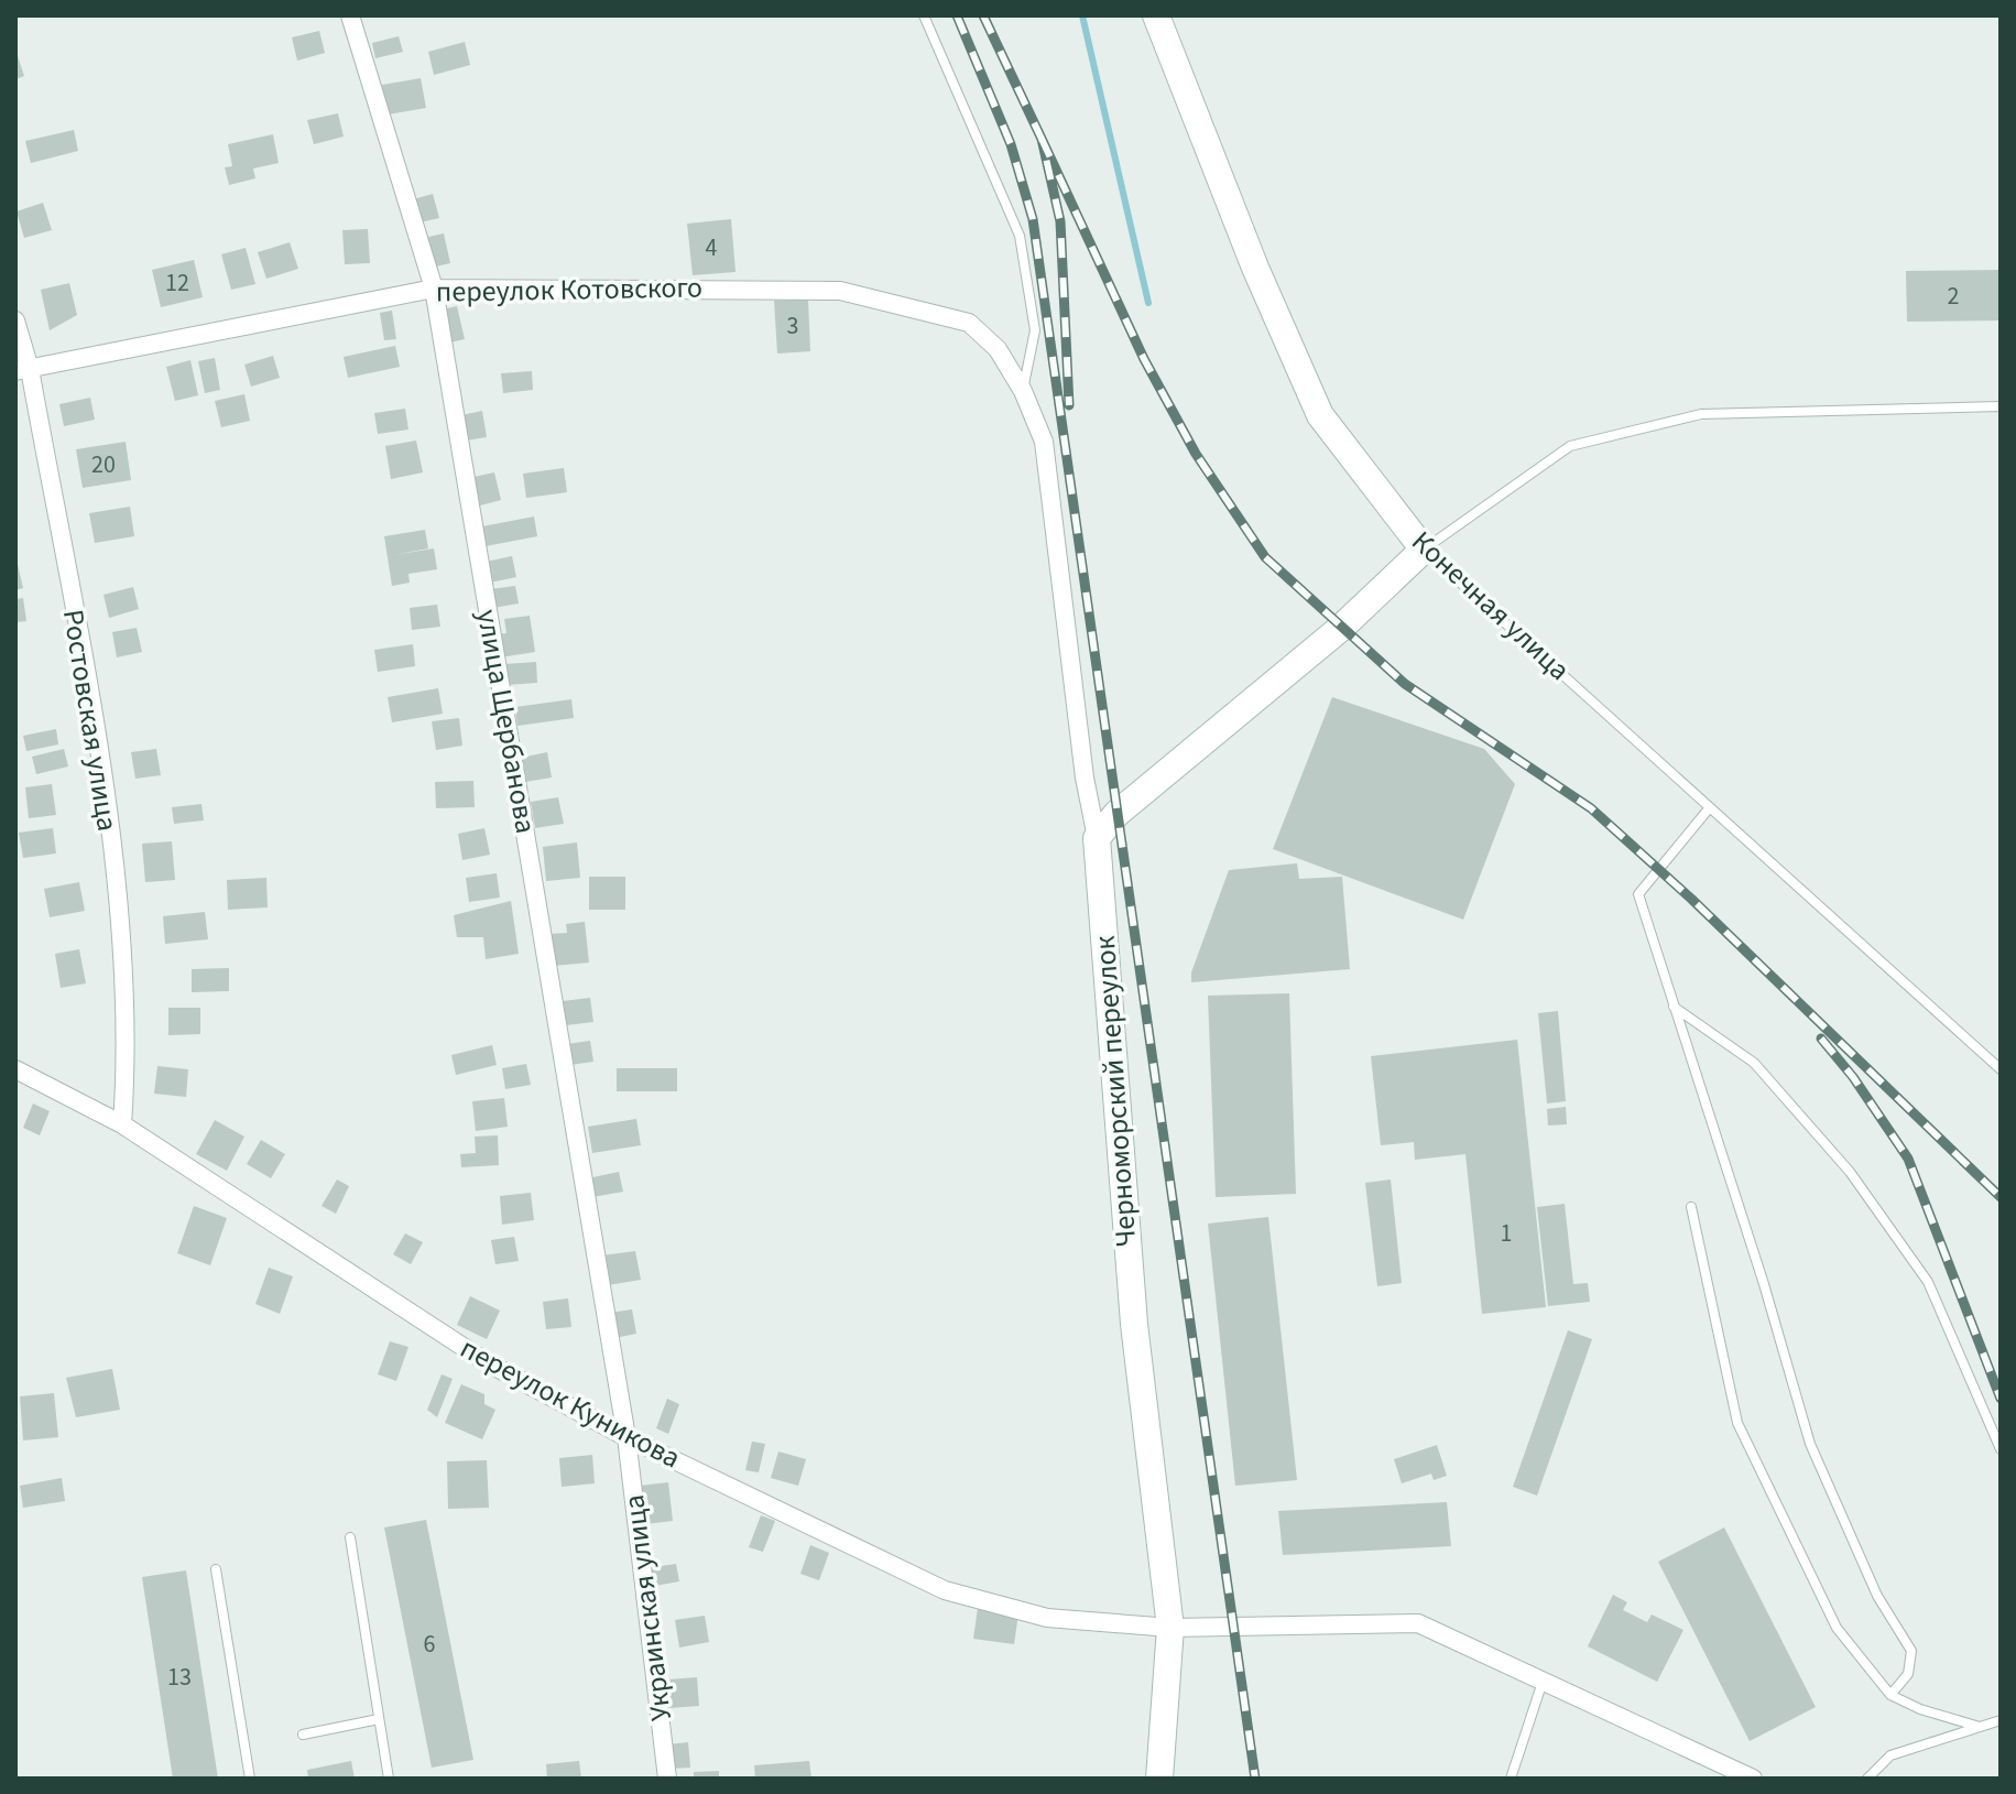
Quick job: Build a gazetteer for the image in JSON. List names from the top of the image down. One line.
{"streets":{"street":["переулок Котовского","Конечная улица","Ростовская улица","улица Щербанова","Черноморский переулок","переулок Куникова","Украинская улица"]},"crossings":[["переулок Котовского","Ростовская улица"],["переулок Котовского","улица Щербанова"],["Ростовская улица","переулок Куникова"],["улица Щербанова","переулок Куникова"],["улица Щербанова","Украинская улица"],["Черноморский переулок","переулок Куникова"],["переулок Куникова","Украинская улица"]],"house_numbers":["4","12","2","3","20","1","6","13"]}
